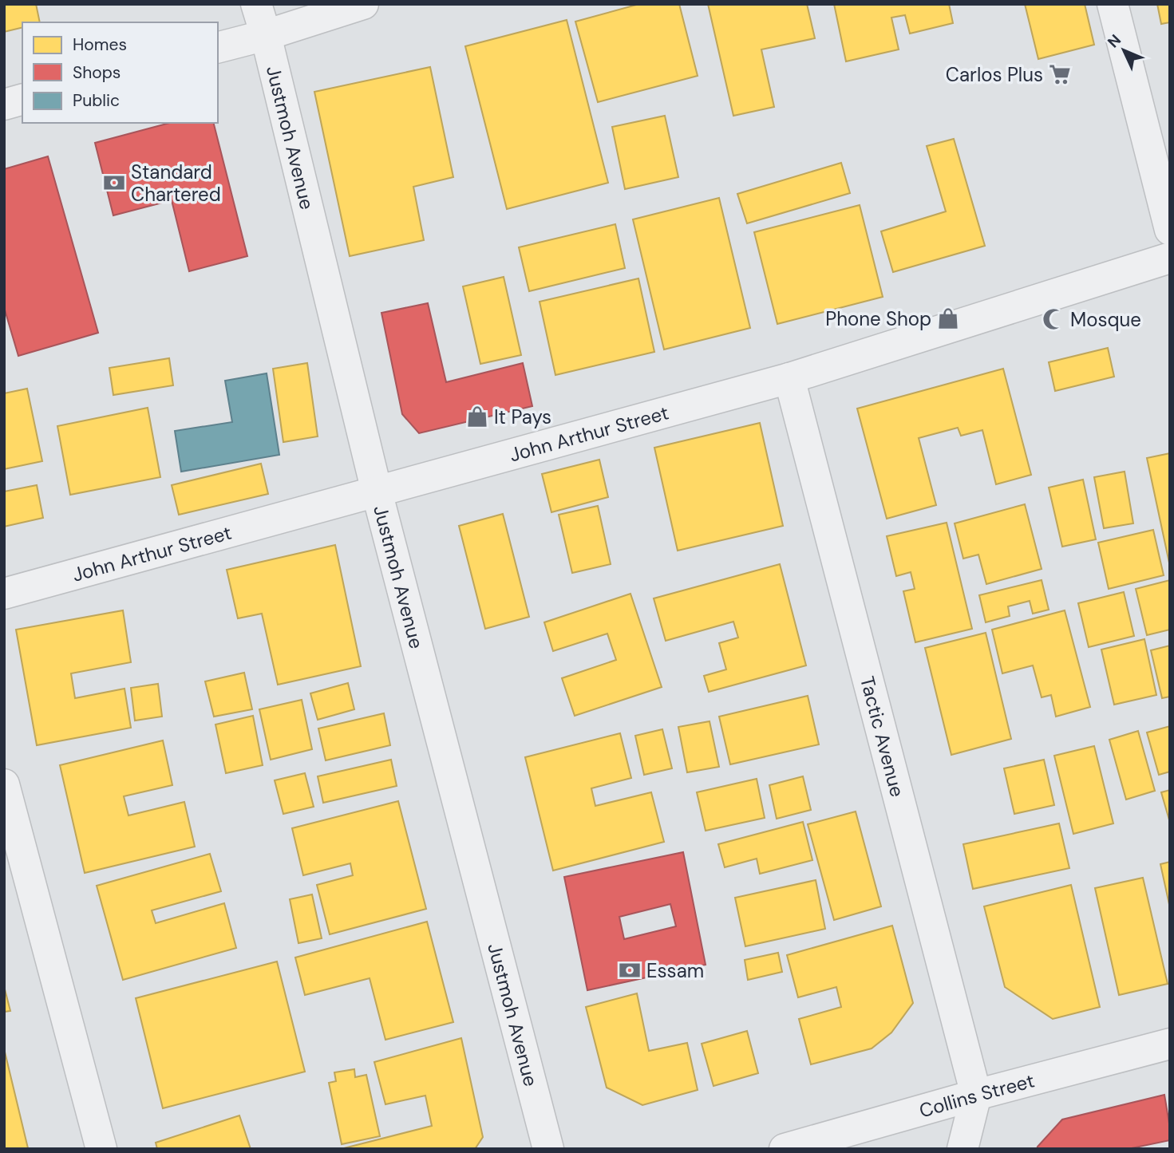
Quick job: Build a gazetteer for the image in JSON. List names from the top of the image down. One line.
{"streets":{"street":["Justmoh Avenue","John Arthur Street","Tactic Avenue","Collins Street"]},"crossings":[["Justmoh Avenue","John Arthur Street"],["John Arthur Street","Tactic Avenue"],["Tactic Avenue","Collins Street"]],"places":{"supermarket":["Carlos Plus"],"bank":["Standard Chartered","Essam"],"shop":["Phone Shop","It Pays"],"mosque":["Mosque"]},"legend":["Homes","Shops","Public"],"north":"top left"}
